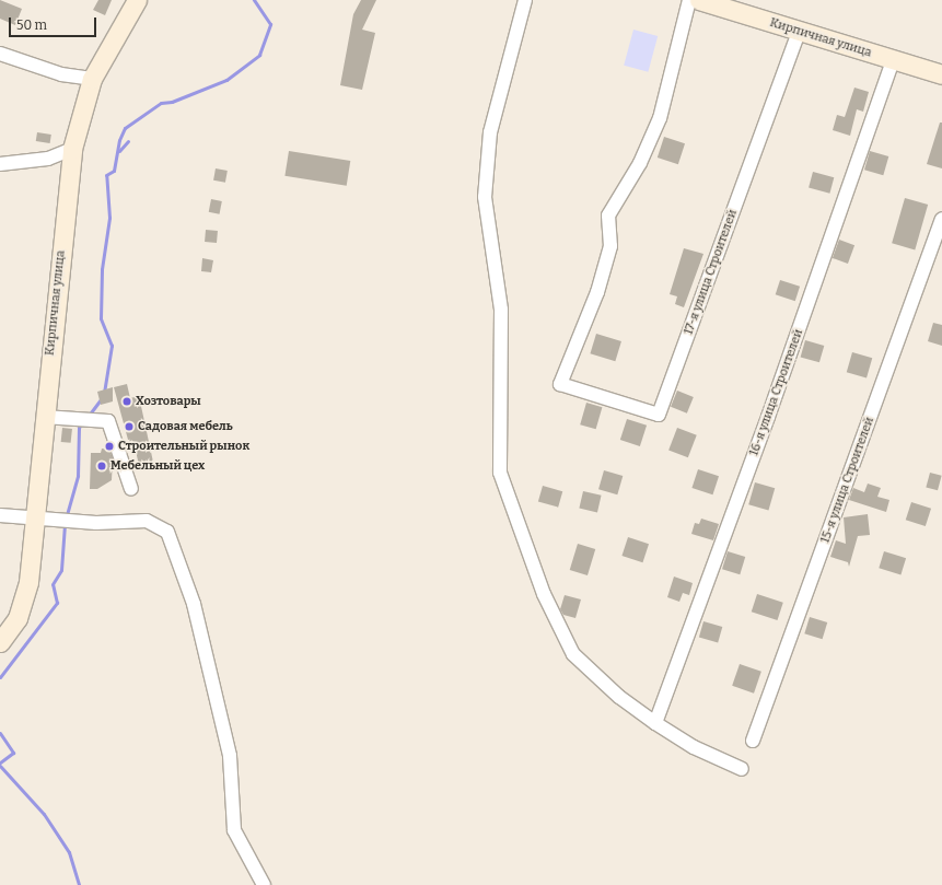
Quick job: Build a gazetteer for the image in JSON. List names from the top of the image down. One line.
{"streets":{"main road":["Кирпичная улица"],"street":["17-я улица Строителей","16-я улица Строителей","15-я улица Строителей"]},"crossings":[["Кирпичная улица","17-я улица Строителей"],["Кирпичная улица","16-я улица Строителей"]],"places":["Хозтовары","Садовая мебель","Строительный рынок","Мебельный цех"],"scale_bar":"50 m"}
